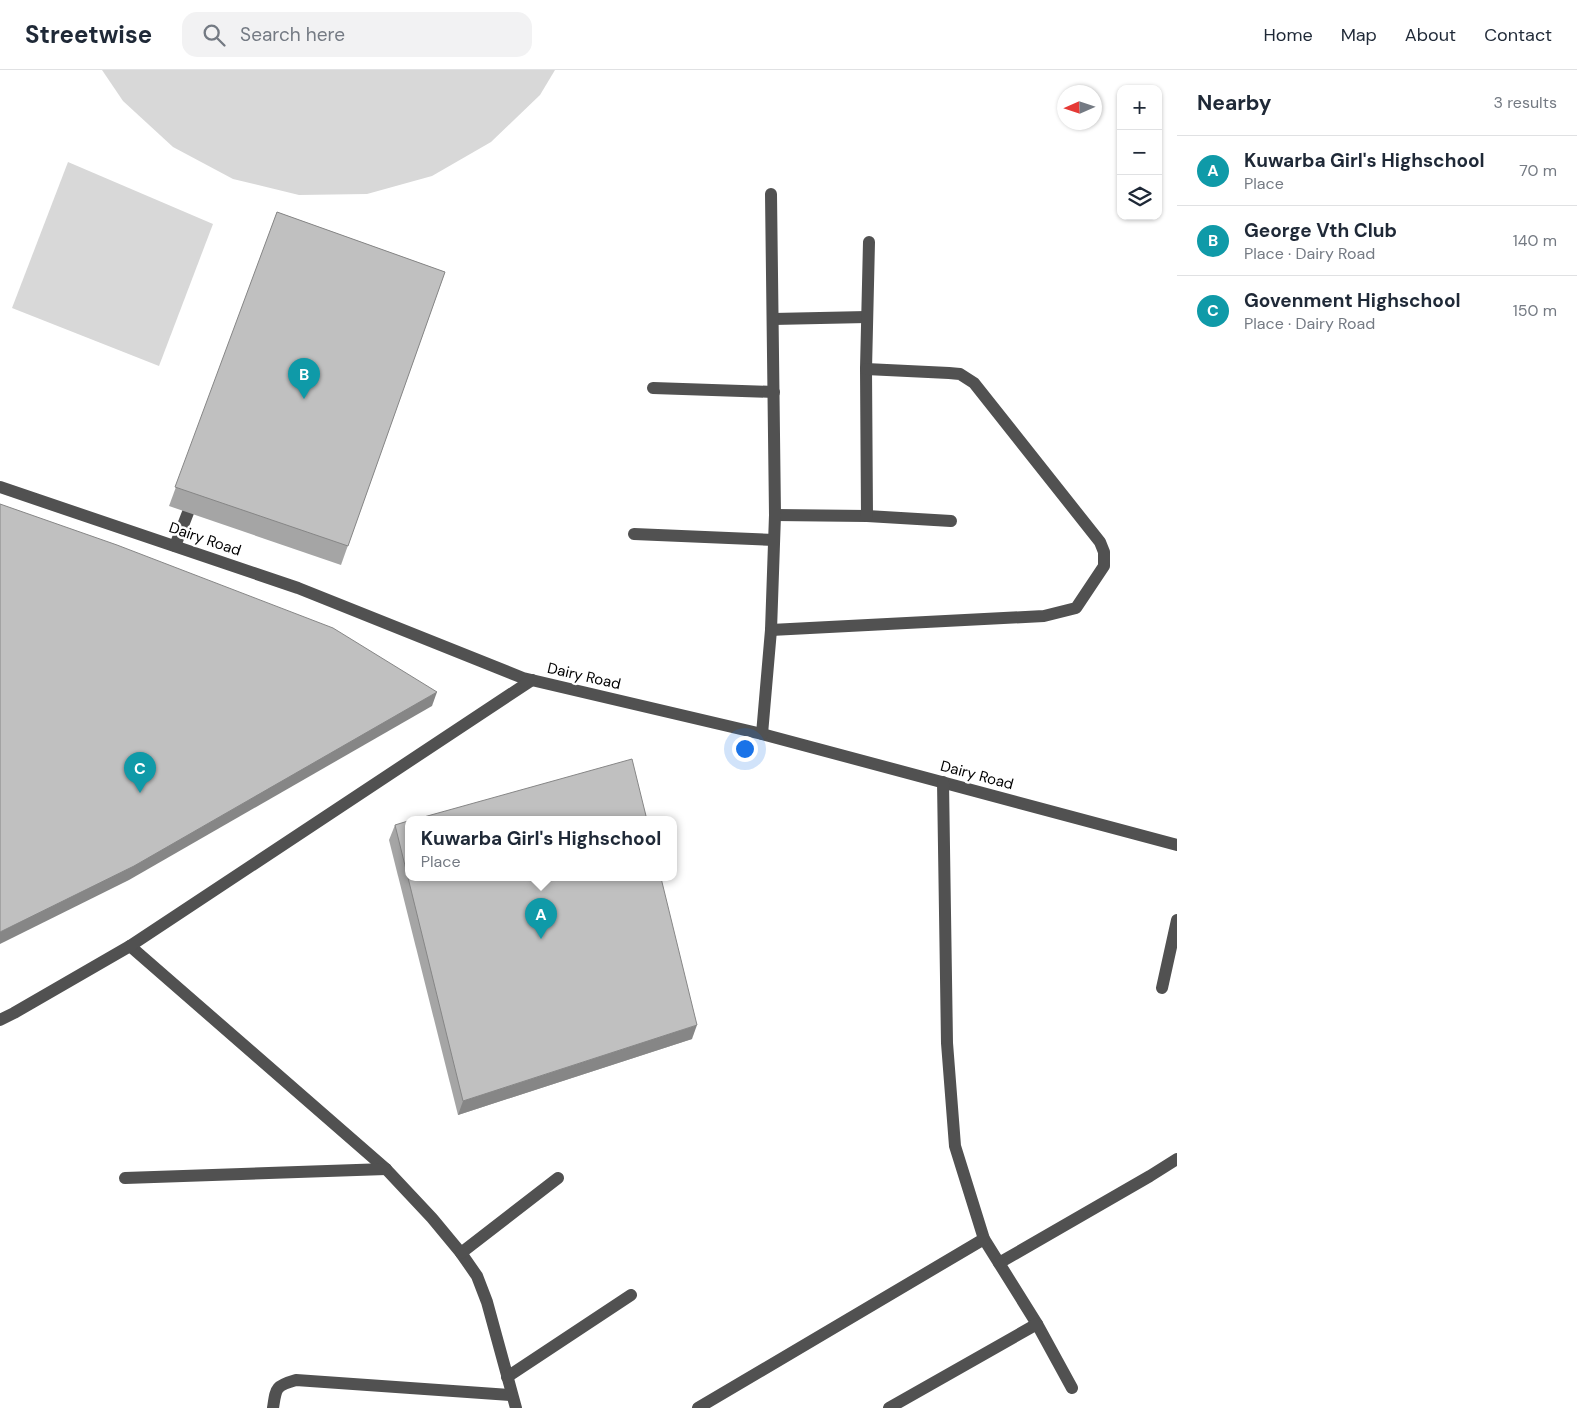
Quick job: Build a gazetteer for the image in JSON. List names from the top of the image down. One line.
{"streets":{"street":["Dairy Road"]},"north":"left","page":{"header":"Streetwise","search":"Search here","nav":["Home","Map","About","Contact"],"heading":["Nearby","3 results"],"map_buttons":["+","−"],"list":[{"mark":"A","name":"Kuwarba Girl's Highschool","note":"Place","value":"70 m"},{"mark":"B","name":"George Vth Club","note":"Place · Dairy Road","value":"140 m"},{"mark":"C","name":"Govenment Highschool","note":"Place · Dairy Road","value":"150 m"}],"pins":["B","C","A"],"popup":["Kuwarba Girl's Highschool","Place"]}}
